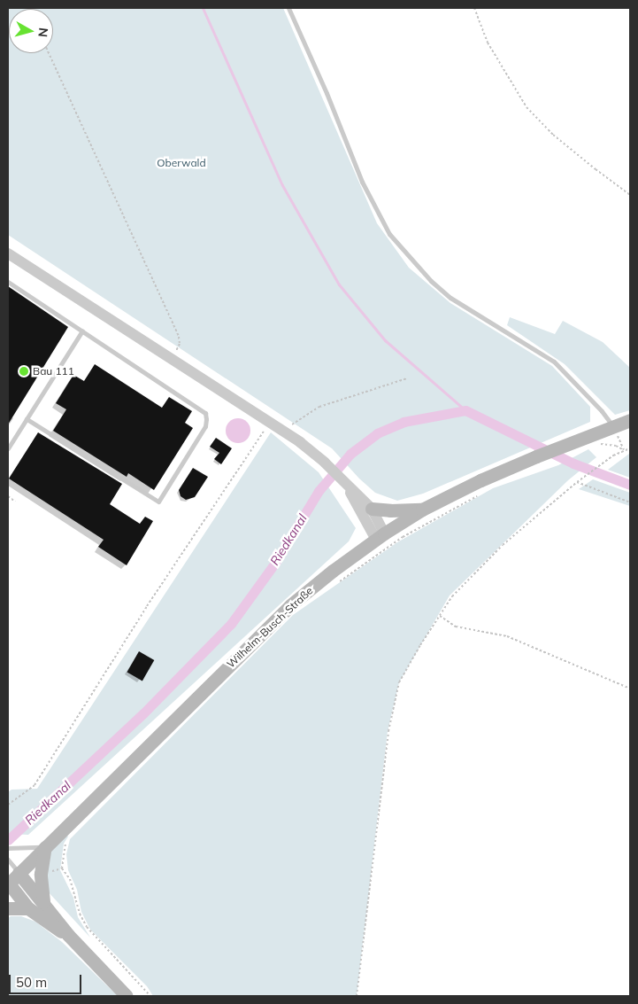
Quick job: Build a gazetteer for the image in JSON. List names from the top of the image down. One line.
{"streets":{"main road":["Wilhelm-Busch-Straße"]},"water":["Riedkanal"],"parks":["Oberwald"],"places":["Bau 111"],"scale_bar":"50 m","north":"right"}
